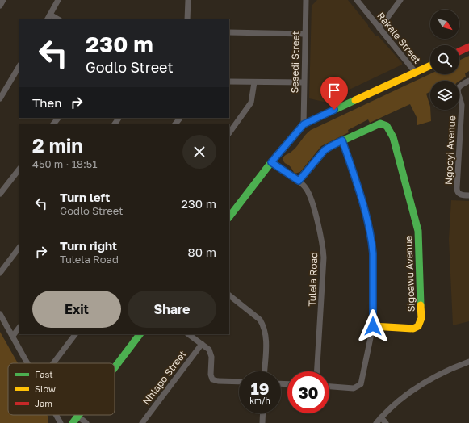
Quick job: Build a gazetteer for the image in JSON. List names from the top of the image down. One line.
{"streets":{"street":["Rakale Street","Sesedi Street","Ngooyi Avenue","Sigoawu Avenue","Tulela Road","Nhlapo Street"]},"legend":["Fast","Slow","Jam"],"north":"bottom right","page":{"turn":["230 m","Godlo Street"],"then":"Then","heading":["2 min","450 m · 18:51"],"list":[{"name":"Turn left","note":"Godlo Street","value":"230 m"},{"name":"Turn right","note":"Tulela Road","value":"80 m"}],"buttons":["Exit","Share"],"speed":"19 km/h","limit":"30"}}
